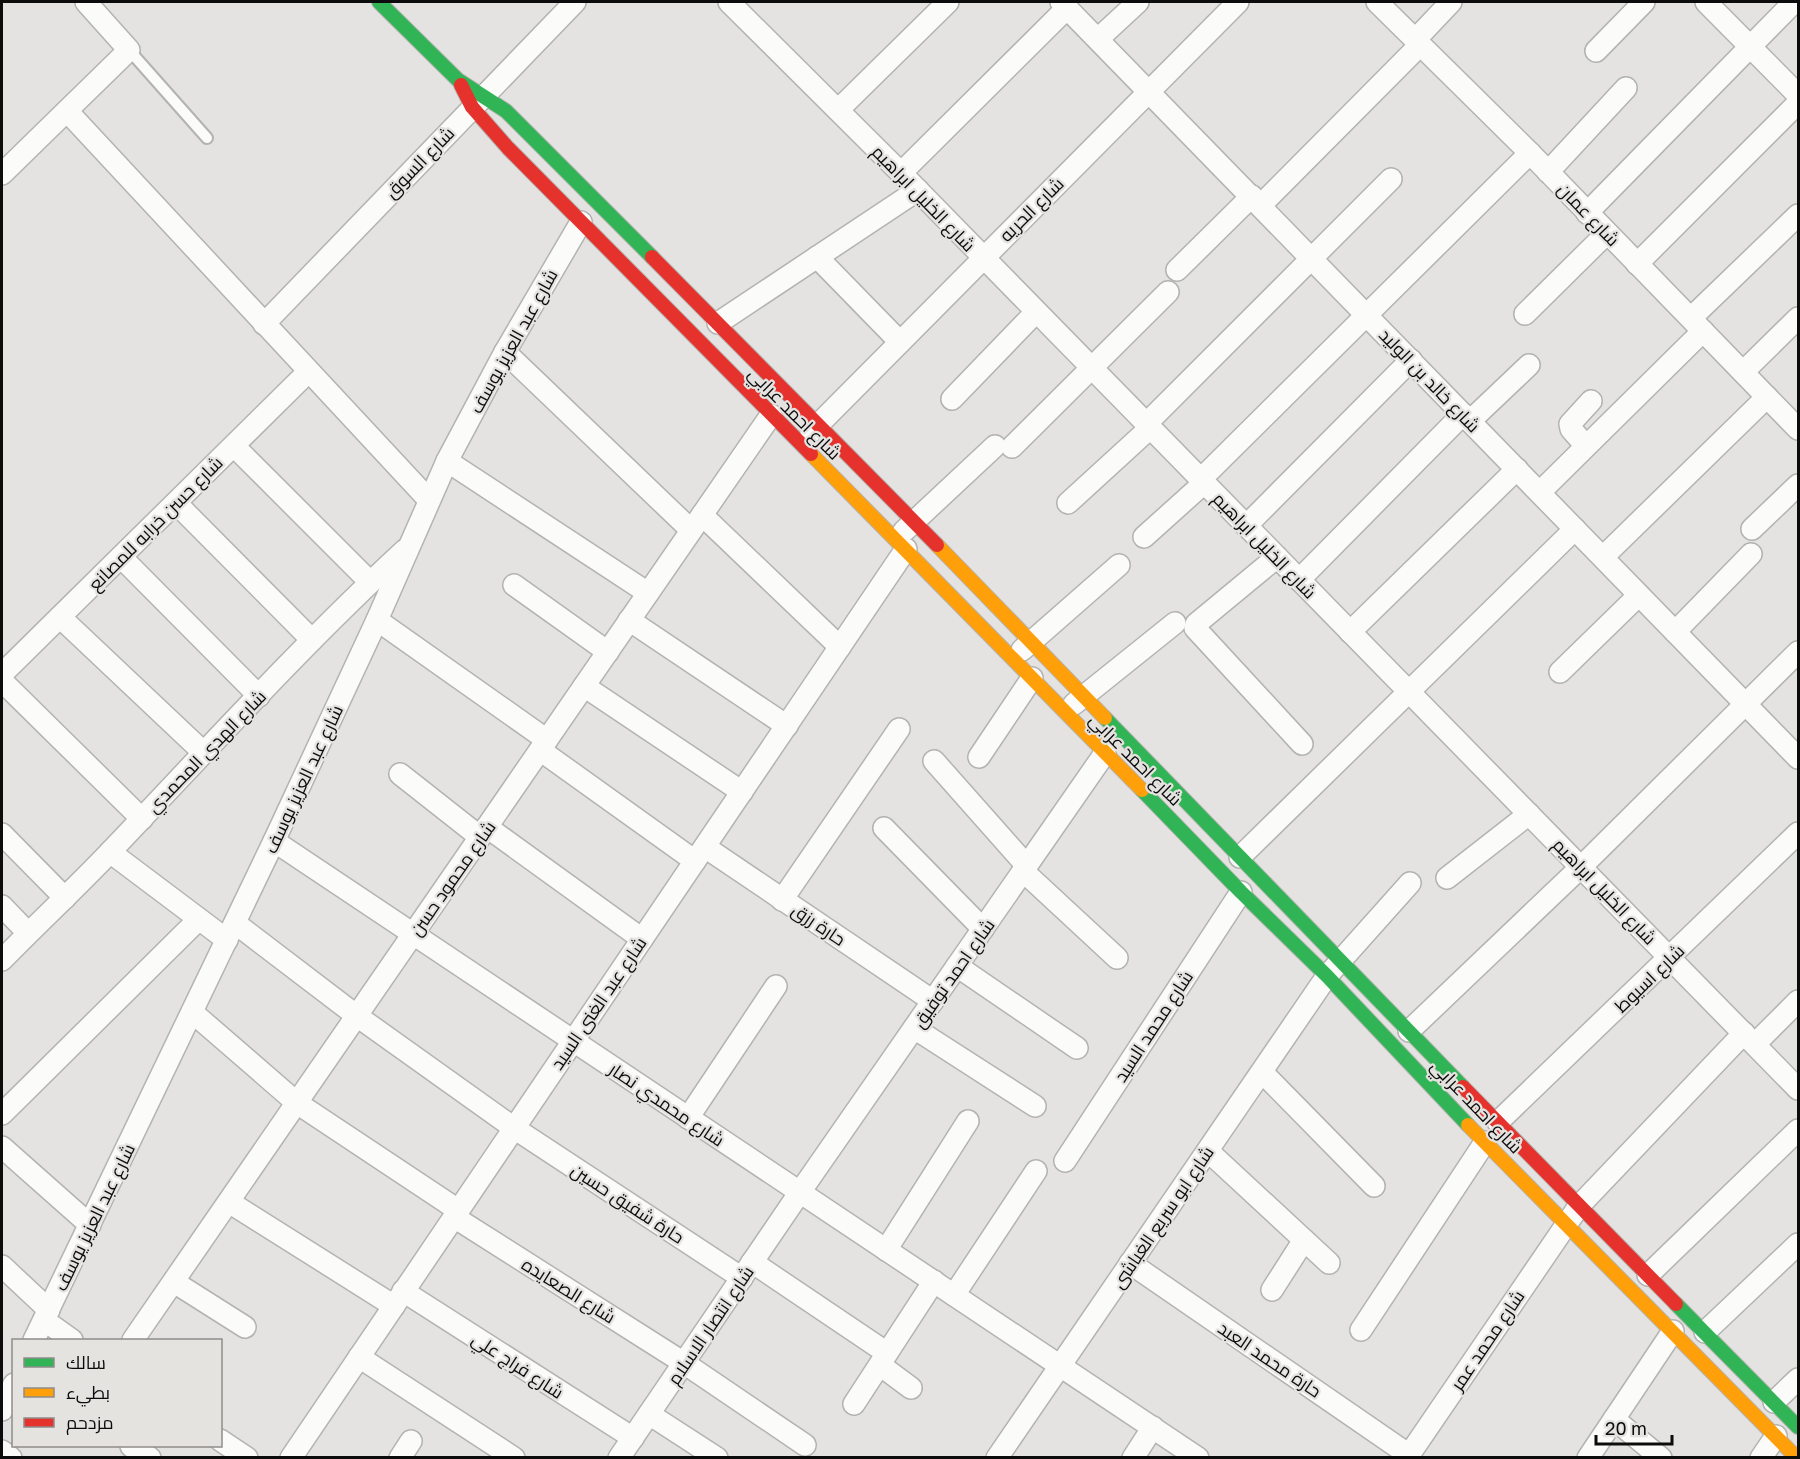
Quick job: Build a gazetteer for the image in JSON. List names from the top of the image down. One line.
{"streets":{"street":["شارع السوق","شارع الخليل ابراهيم","شارع الحريه","شارع عمان","شارع عبد العزيز يوسف","شارع خالد بن الوليد","شارع احمد عرابي","شارع حسن خرابه للمصانع","شارع الهدي المحمدي","شارع محمود حسن","حارة رزق","شارع احمد توفيق","شارع اسيوط","شارع عبد الغنى السيد","شارع محمد السيد","شارع محمدي نصار","حارة شفيق حسين","شارع ابو سريع الغباشى","شارع الصعايده","شارع انتصار الاسلام","شارع محمد عمر","حارة محمد العبد","شارع فراج علي"]},"crossings":[["شارع السوق","شارع احمد عرابي"],["شارع الخليل ابراهيم","شارع الحريه"],["شارع الخليل ابراهيم","شارع اسيوط"],["شارع الخليل ابراهيم","شارع عبد الغنى السيد"],["شارع الخليل ابراهيم","شارع محمد عمر"],["شارع الحريه","شارع خالد بن الوليد"],["شارع الحريه","شارع احمد عرابي"],["شارع عبد العزيز يوسف","شارع احمد عرابي"],["شارع عبد العزيز يوسف","شارع الهدي المحمدي"],["شارع عبد العزيز يوسف","حارة رزق"],["شارع عبد العزيز يوسف","شارع محمدي نصار"],["شارع عبد العزيز يوسف","حارة شفيق حسين"],["شارع عبد العزيز يوسف","شارع الصعايده"],["شارع احمد عرابي","شارع محمود حسن"],["شارع احمد عرابي","شارع احمد توفيق"],["شارع احمد عرابي","شارع اسيوط"],["شارع احمد عرابي","شارع عبد الغنى السيد"],["شارع احمد عرابي","شارع محمد السيد"],["شارع احمد عرابي","شارع ابو سريع الغباشى"],["شارع احمد عرابي","شارع محمد عمر"],["شارع الهدي المحمدي","حارة شفيق حسين"],["شارع محمود حسن","حارة رزق"],["شارع محمود حسن","شارع محمدي نصار"],["شارع محمود حسن","حارة شفيق حسين"],["شارع محمود حسن","شارع الصعايده"],["شارع محمود حسن","شارع فراج علي"],["حارة رزق","شارع احمد توفيق"],["حارة رزق","شارع عبد الغنى السيد"],["شارع احمد توفيق","شارع محمدي نصار"],["شارع احمد توفيق","شارع انتصار الاسلام"],["شارع عبد الغنى السيد","شارع محمدي نصار"],["شارع عبد الغنى السيد","حارة شفيق حسين"],["شارع عبد الغنى السيد","شارع الصعايده"],["شارع عبد الغنى السيد","شارع فراج علي"],["شارع محمدي نصار","شارع ابو سريع الغباشى"],["شارع محمدي نصار","شارع انتصار الاسلام"],["حارة شفيق حسين","شارع انتصار الاسلام"],["شارع ابو سريع الغباشى","حارة محمد العبد"],["شارع الصعايده","شارع انتصار الاسلام"],["شارع انتصار الاسلام","شارع فراج علي"],["شارع محمد عمر","حارة محمد العبد"]],"legend":["سالك","بطيء","مزدحم"],"scale_bar":"20 m"}
